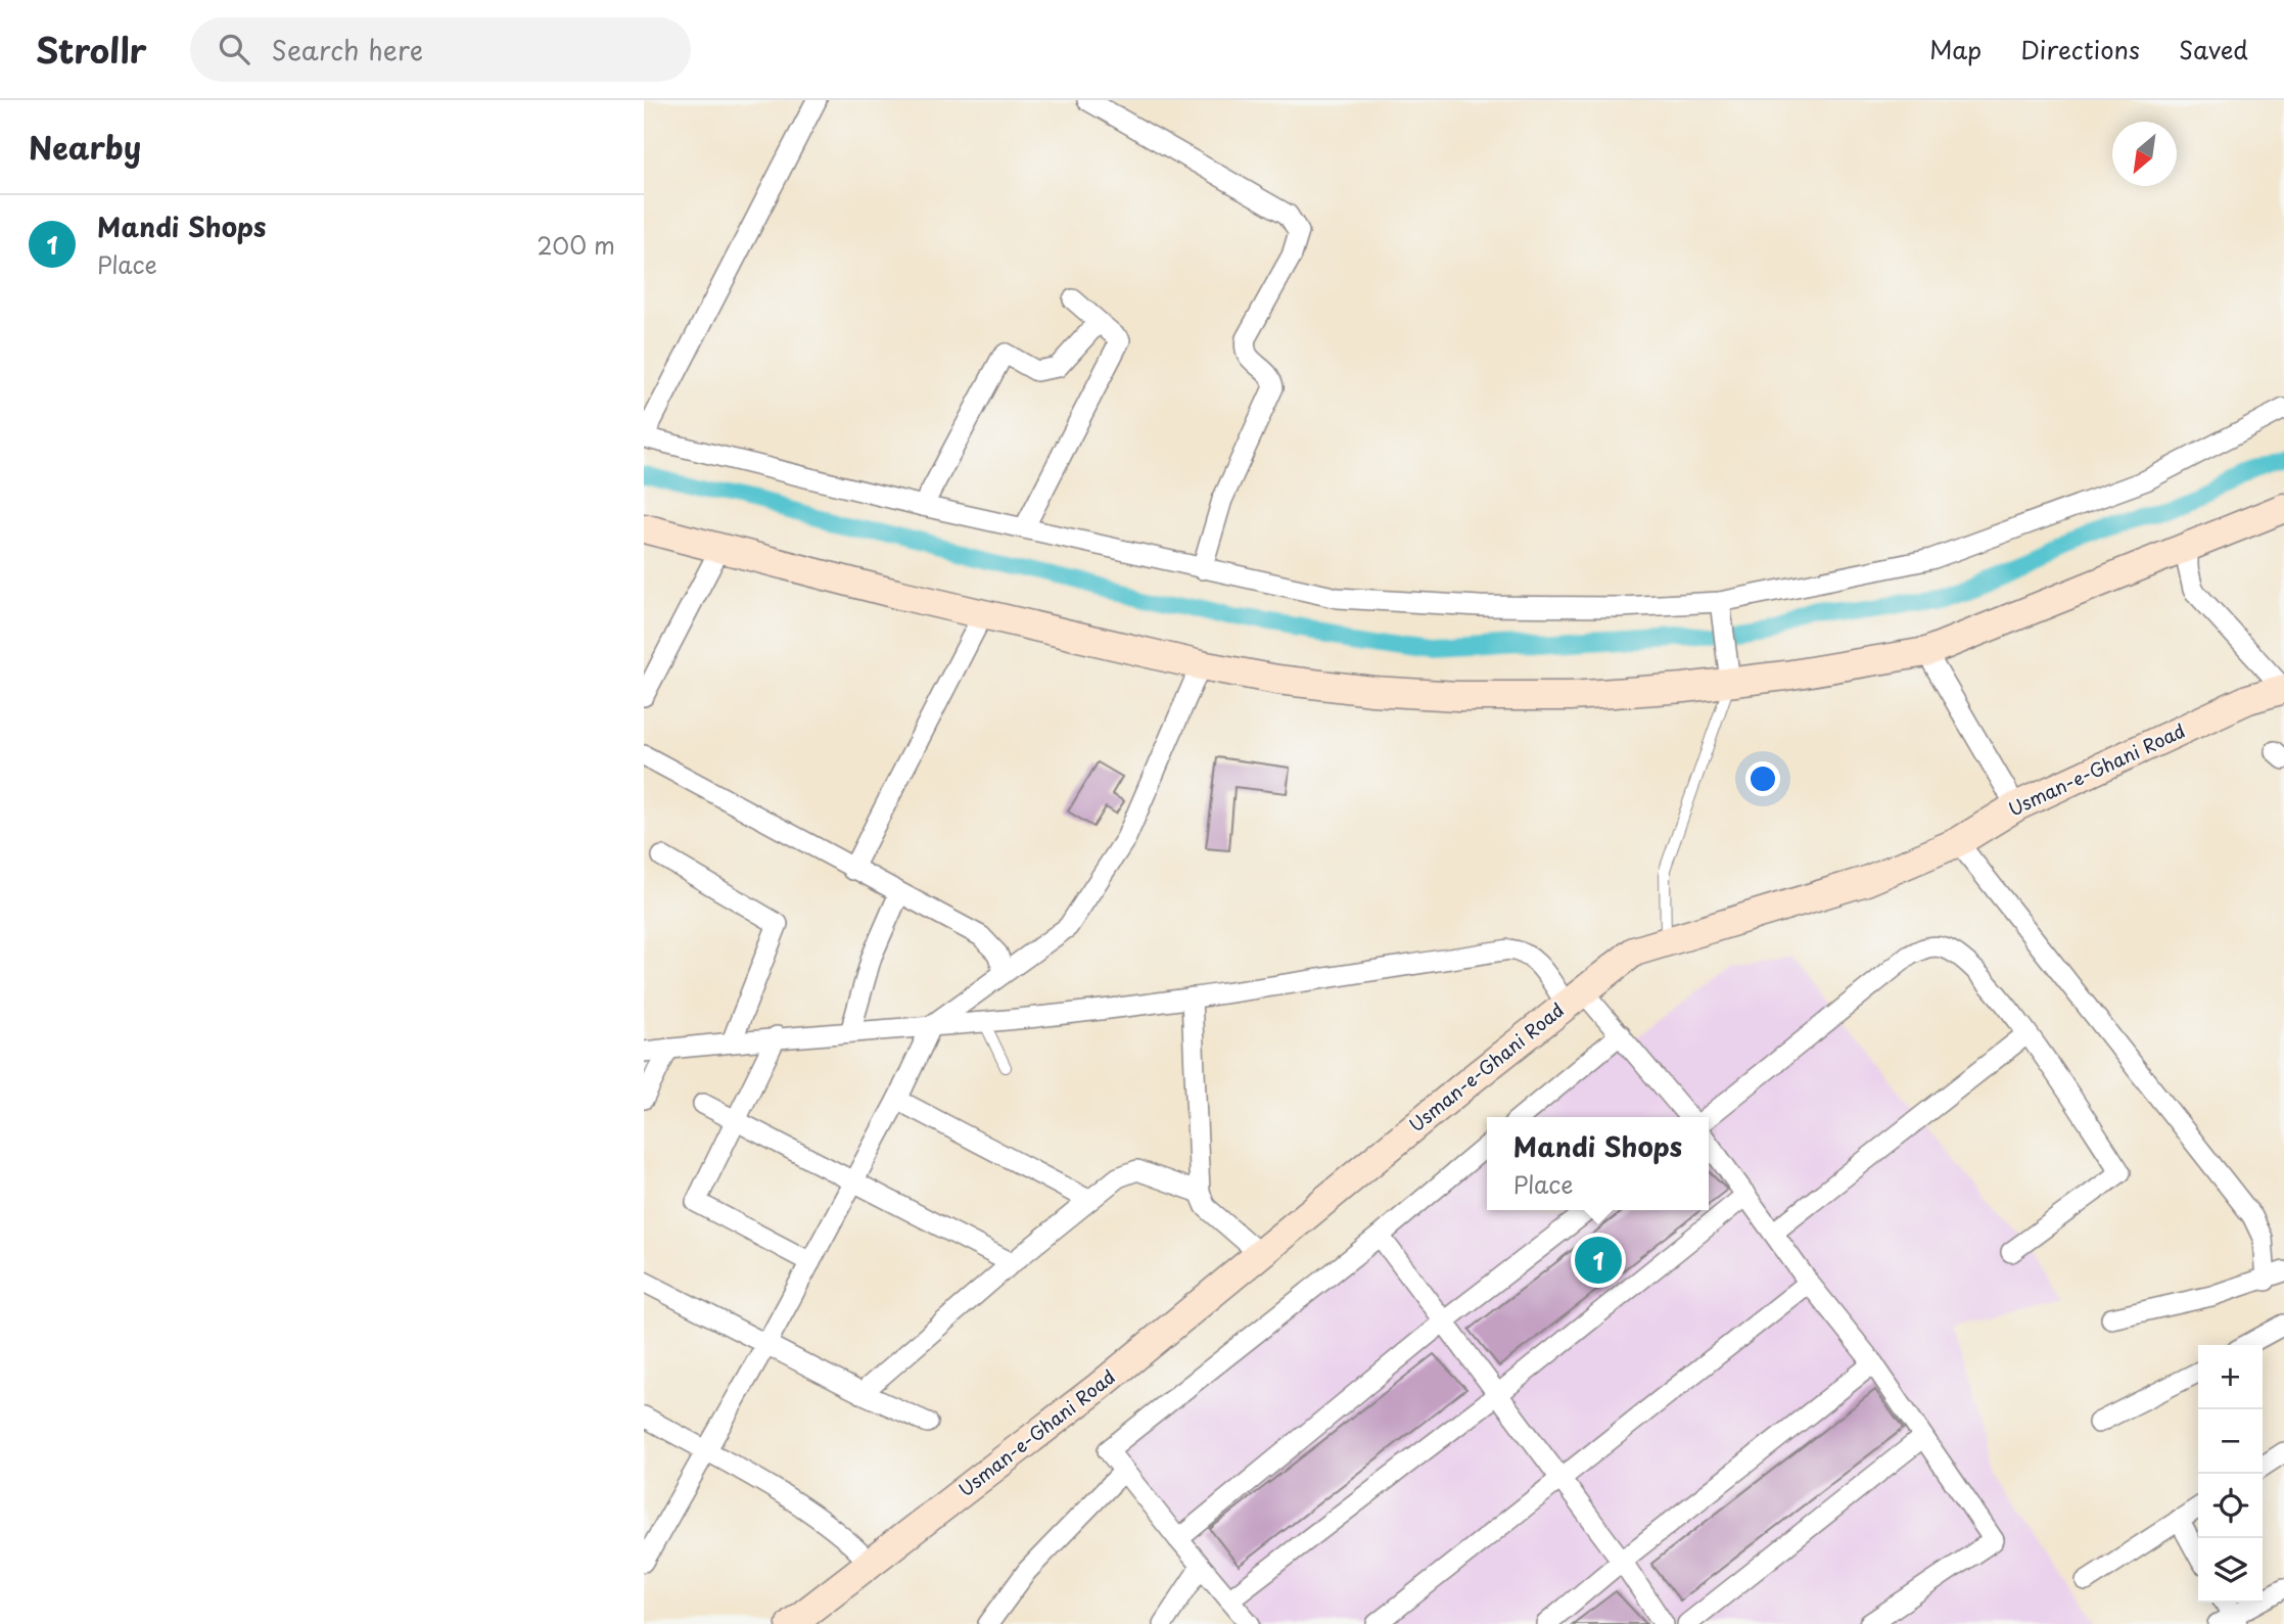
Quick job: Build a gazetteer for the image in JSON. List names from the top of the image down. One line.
{"streets":{"main road":["Usman-e-Ghani Road"]},"north":"bottom left","page":{"header":"Strollr","search":"Search here","nav":["Map","Directions","Saved"],"heading":"Nearby","list":[{"mark":"1","name":"Mandi Shops","note":"Place","value":"200 m"}],"popup":["Mandi Shops","Place"],"pins":"1","map_buttons":["+","−"]}}
